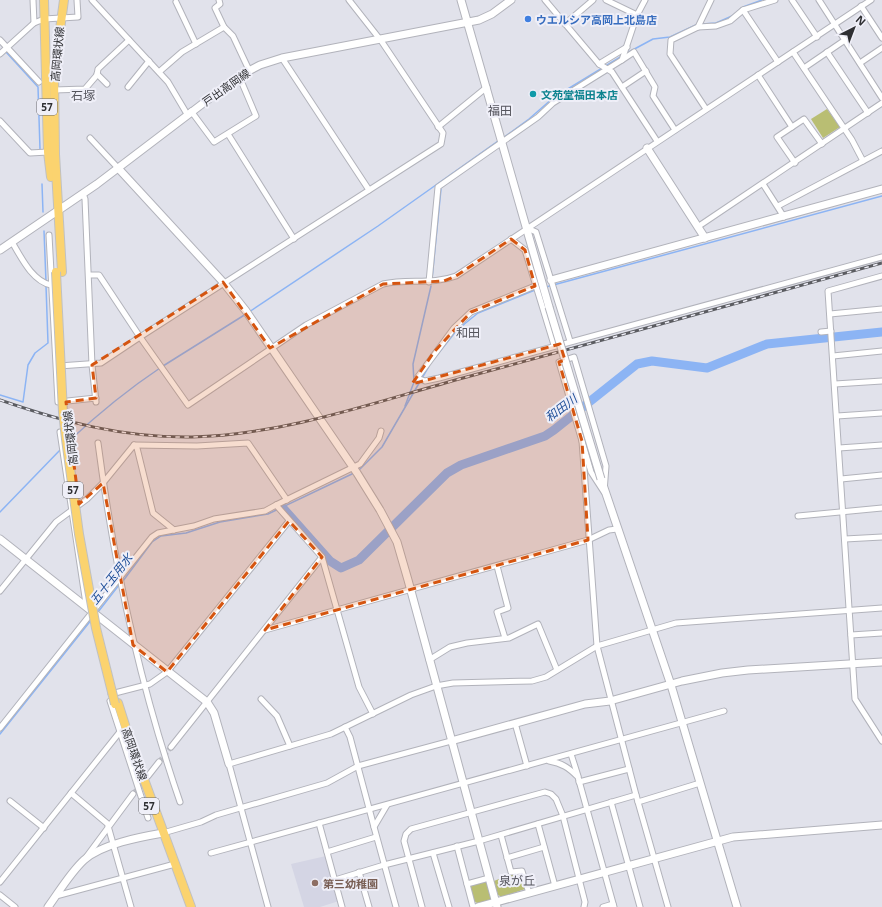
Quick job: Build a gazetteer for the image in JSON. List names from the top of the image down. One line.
{"streets":{"main road":["高岡環状線","57"],"street":["戸出高岡線"]},"crossings":[["高岡環状線","戸出高岡線"]],"districts":["石塚","福田","和田","泉が丘"],"water":["和田川","五十玉用水"],"places":["ウエルシア高岡上北島店","文苑堂福田本店","第三幼稚園"],"north":"top right"}
